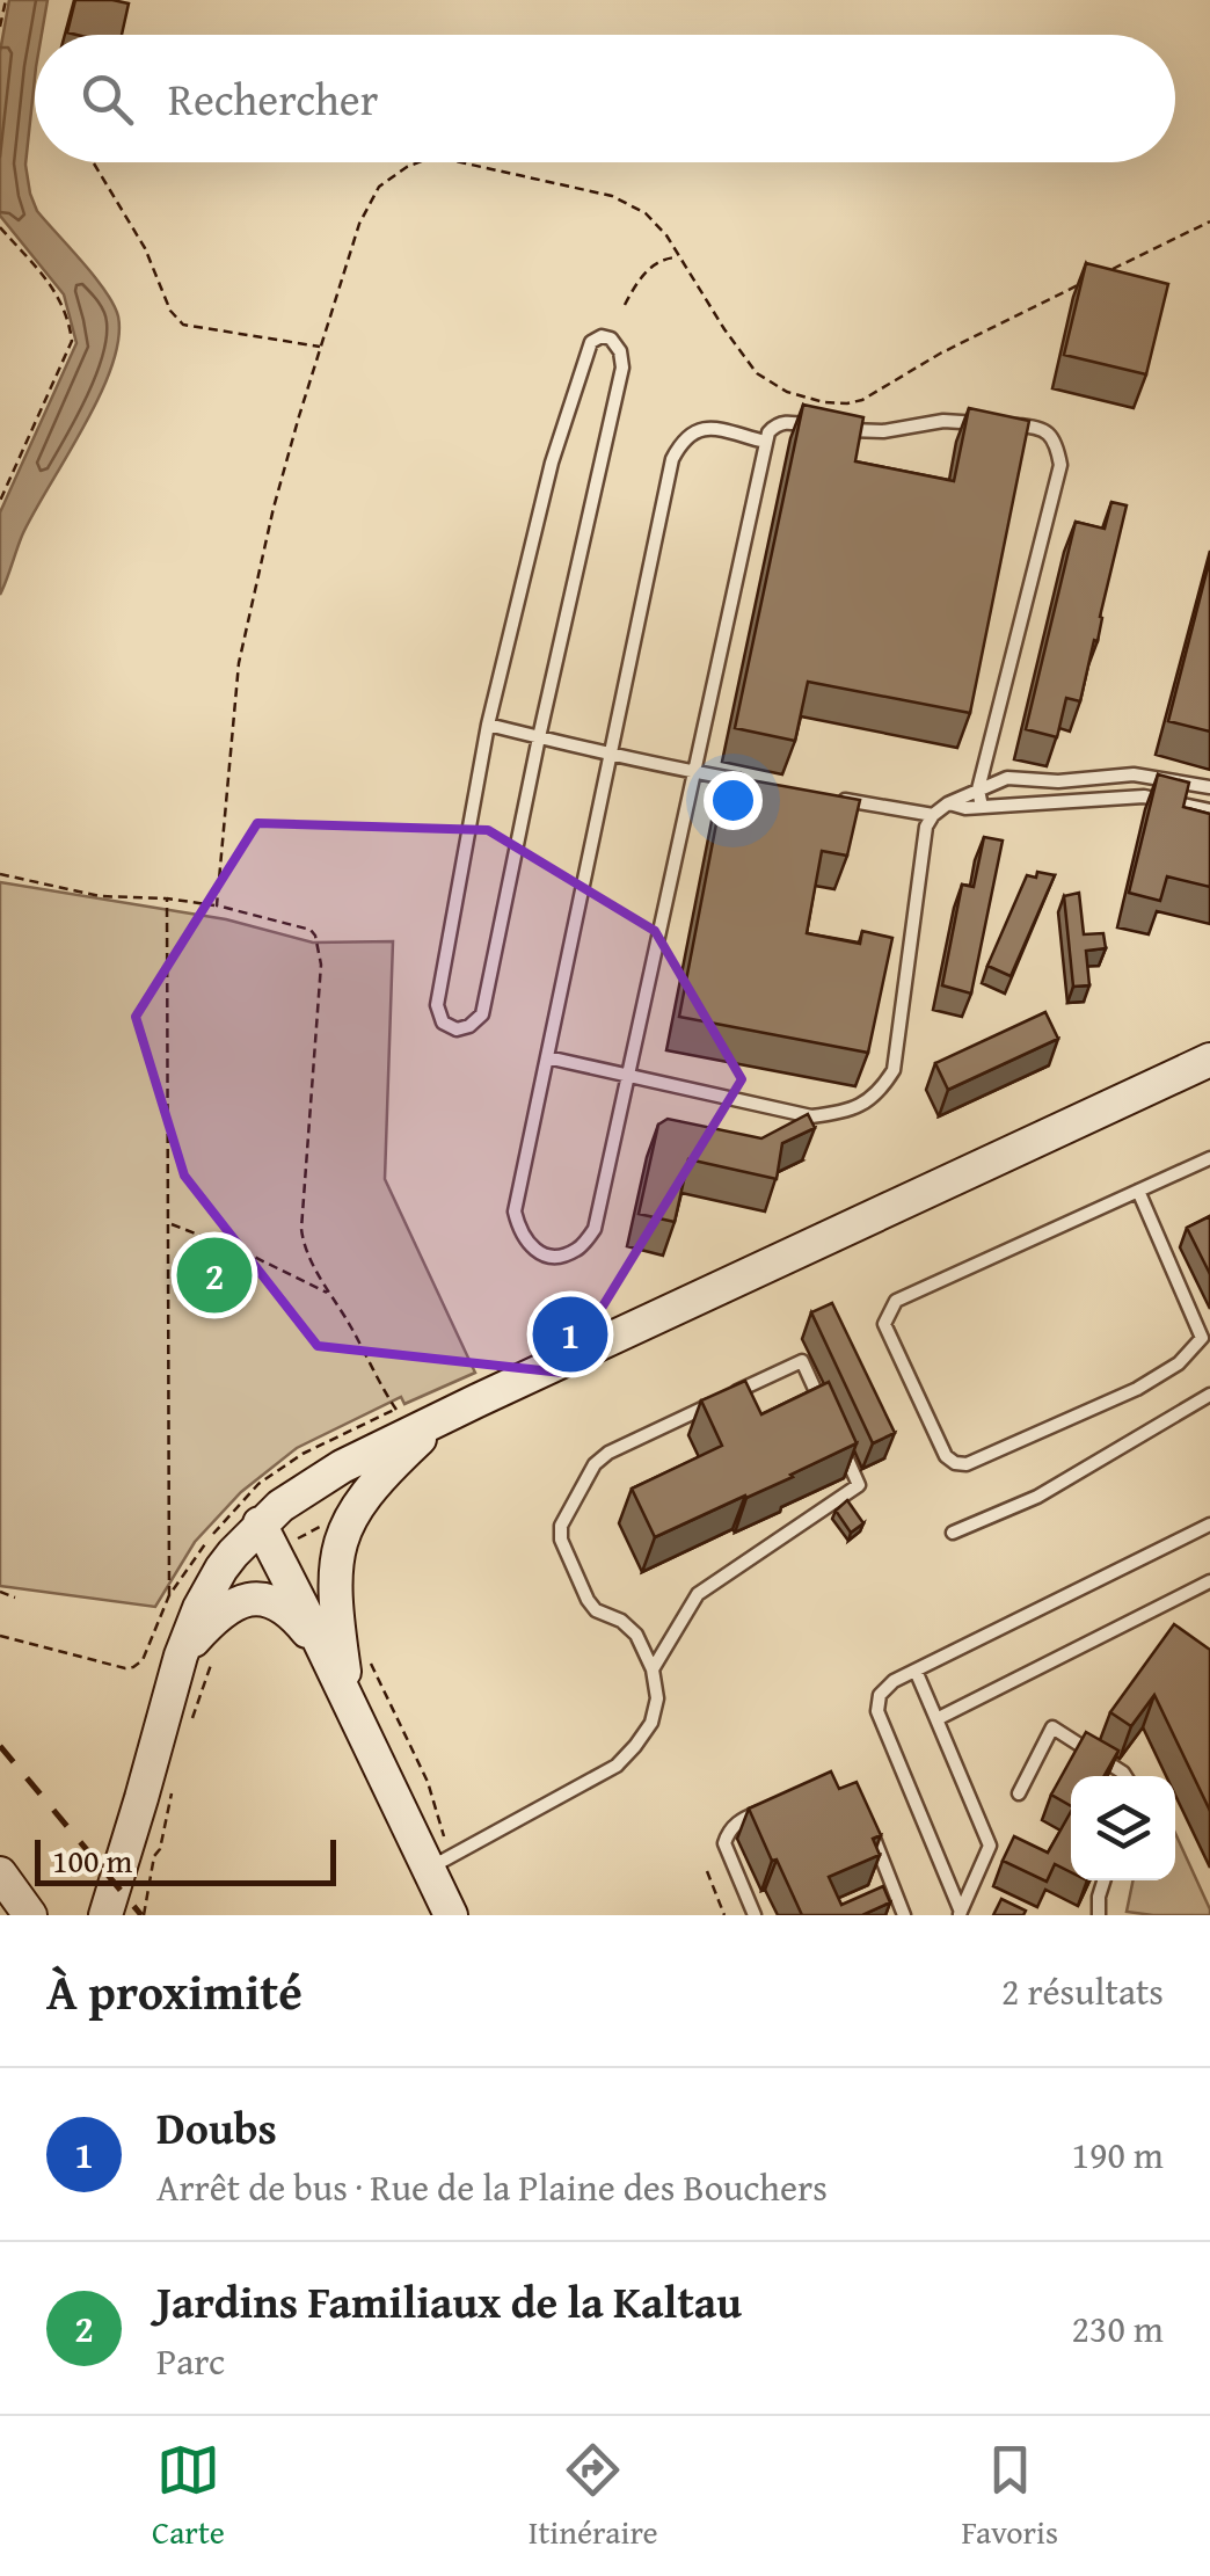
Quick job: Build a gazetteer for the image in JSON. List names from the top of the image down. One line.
{"scale_bar":"100 m","page":{"search":"Rechercher","pins":["2","1"],"scale":"100 m","heading":["À proximité","2 résultats"],"list":[{"mark":"1","name":"Doubs","note":"Arrêt de bus · Rue de la Plaine des Bouchers","value":"190 m"},{"mark":"2","name":"Jardins Familiaux de la Kaltau","note":"Parc","value":"230 m"}],"nav":["Carte","Itinéraire","Favoris"]}}
